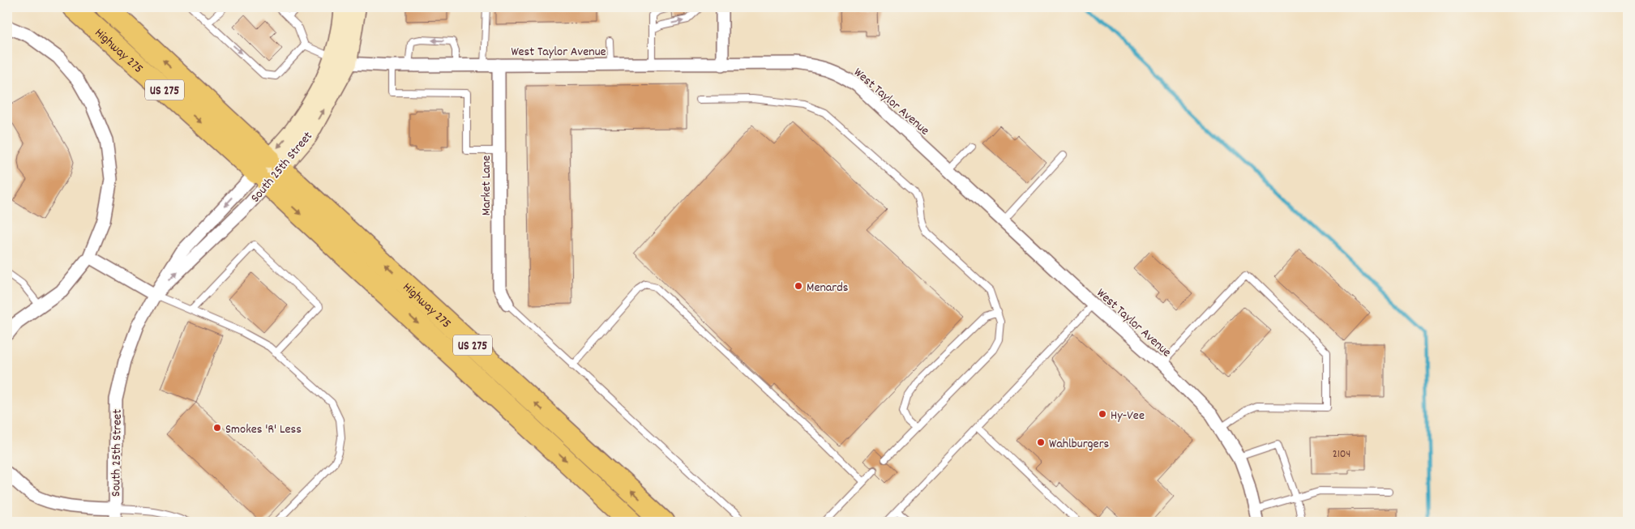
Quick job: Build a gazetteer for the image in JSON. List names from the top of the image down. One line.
{"streets":{"highway":["Highway 275","US 275"],"main road":["South 25th Street"],"street":["West Taylor Avenue","Market Lane"]},"crossings":[["Highway 275","South 25th Street"],["West Taylor Avenue","South 25th Street"],["West Taylor Avenue","Market Lane"]],"places":["Menards","Hy-Vee","Smokes 'R' Less","Wahlburgers"],"house_numbers":["2104"]}
